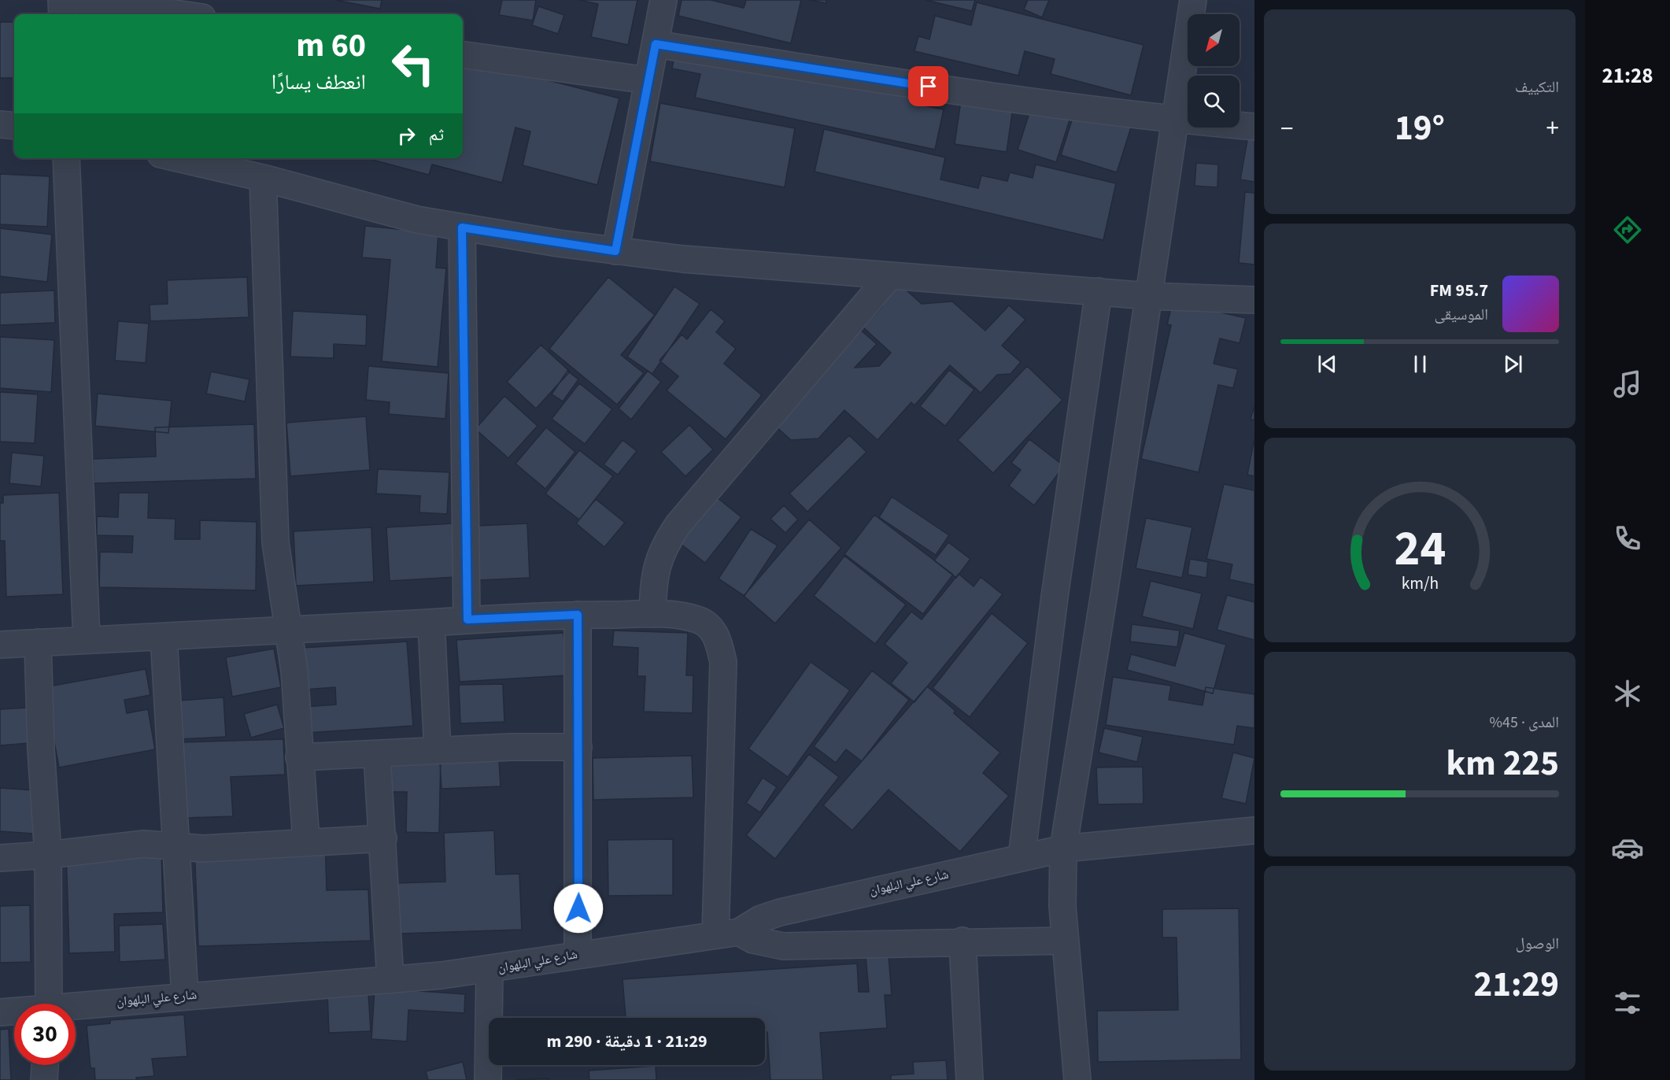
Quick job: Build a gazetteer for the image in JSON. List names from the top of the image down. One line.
{"streets":{"street":["شارع علي البلهوان"]},"north":"bottom left","page":{"tabs":"21:28","tile":["التكييف",["المدى · 45%","225 km"],["الوصول","21:29"]],"turn":["60 m","انعطف يسارًا"],"heat":["−","19°","+"],"then":"ثم","song":["95.7 FM","الموسيقى"],"limit":"30","trip":"21:29 · 1 دقيقة · 290 m","gauge":["24","km/h"]}}
